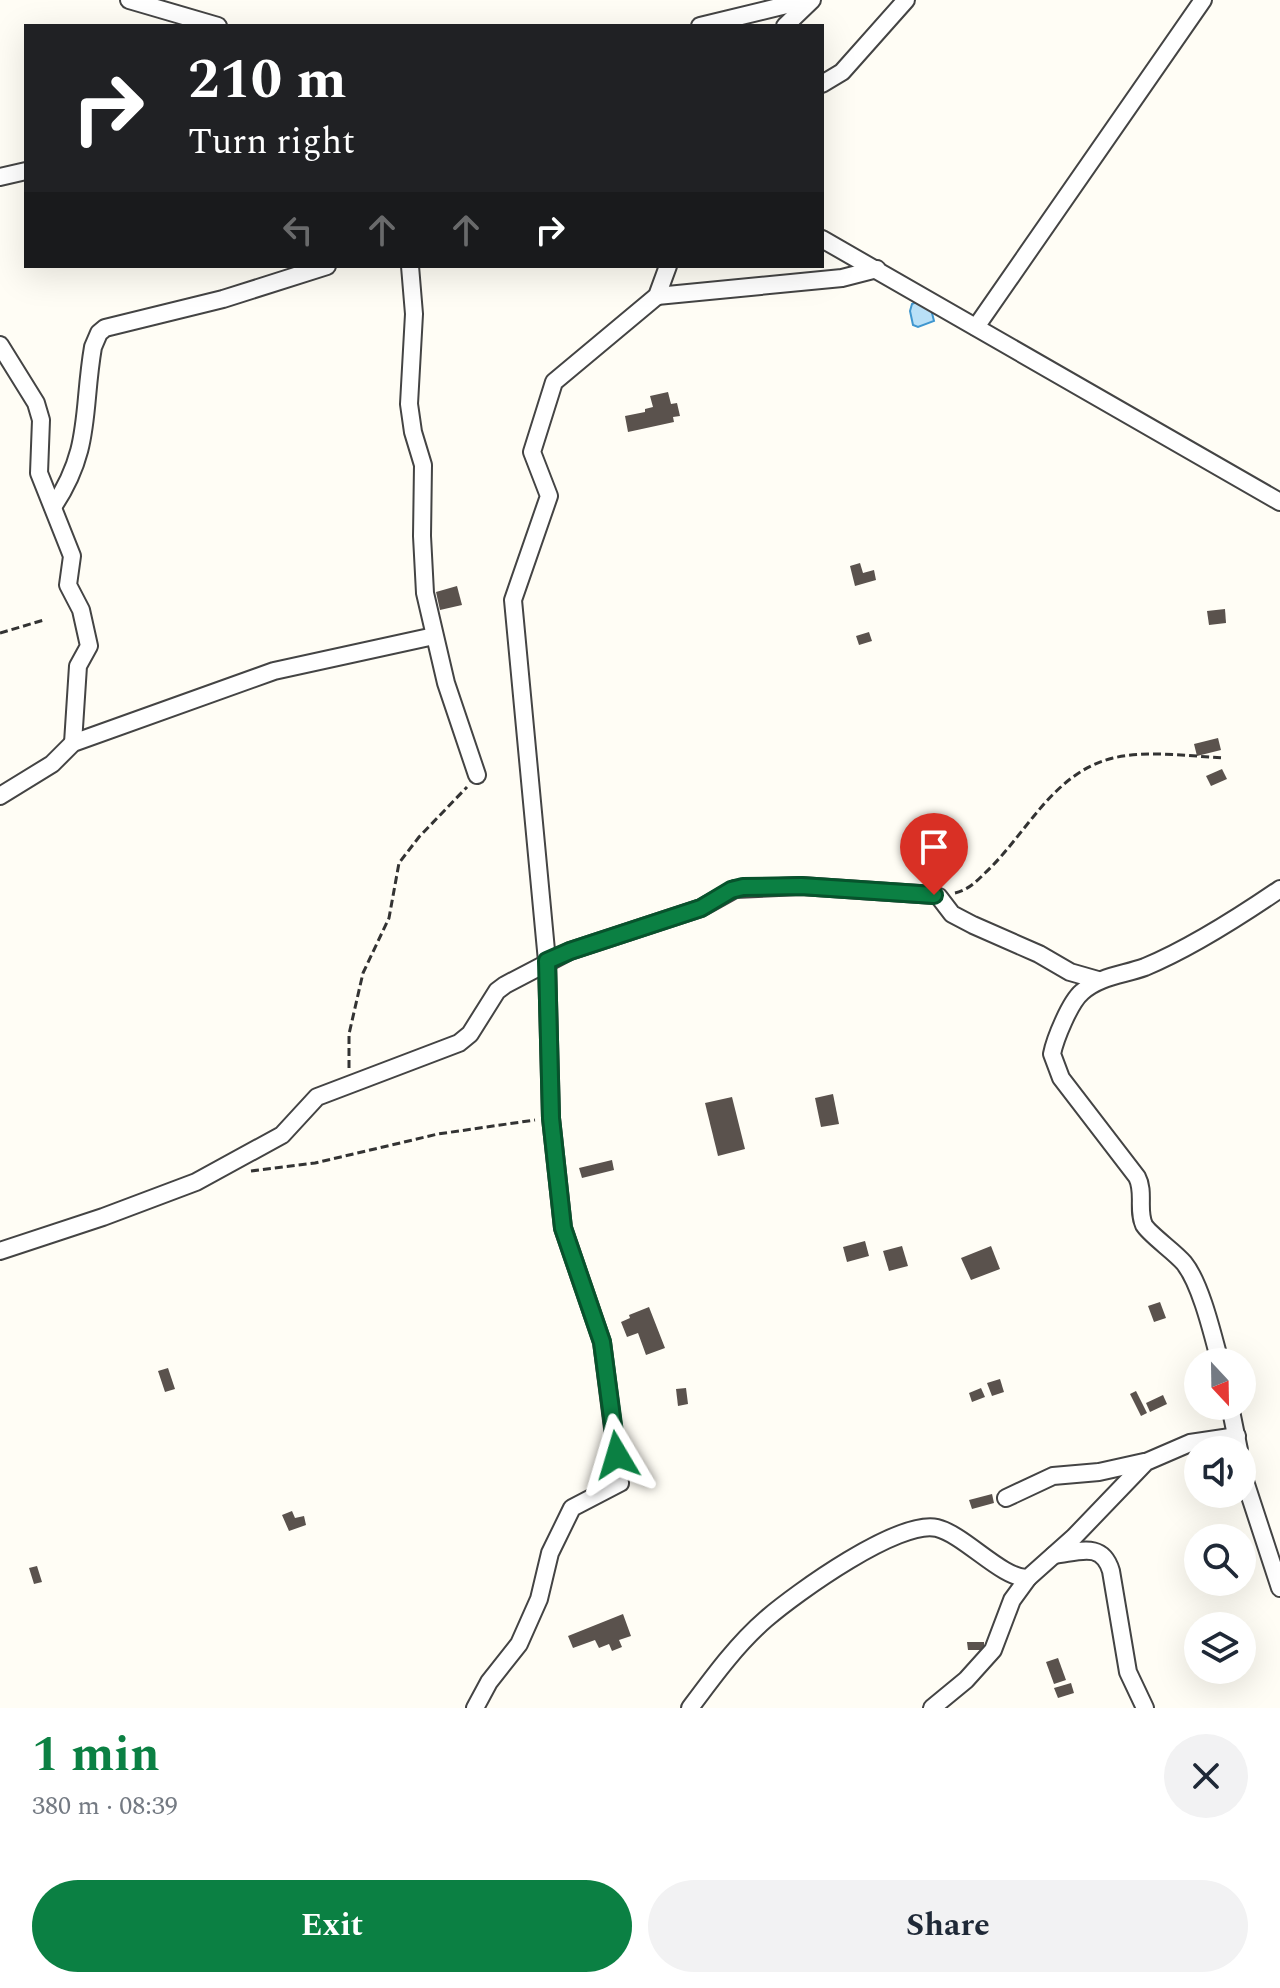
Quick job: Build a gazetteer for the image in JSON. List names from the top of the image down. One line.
{"north":"bottom","page":{"turn":["210 m","Turn right"],"heading":["1 min","380 m · 08:39"],"buttons":["Exit","Share"]}}
